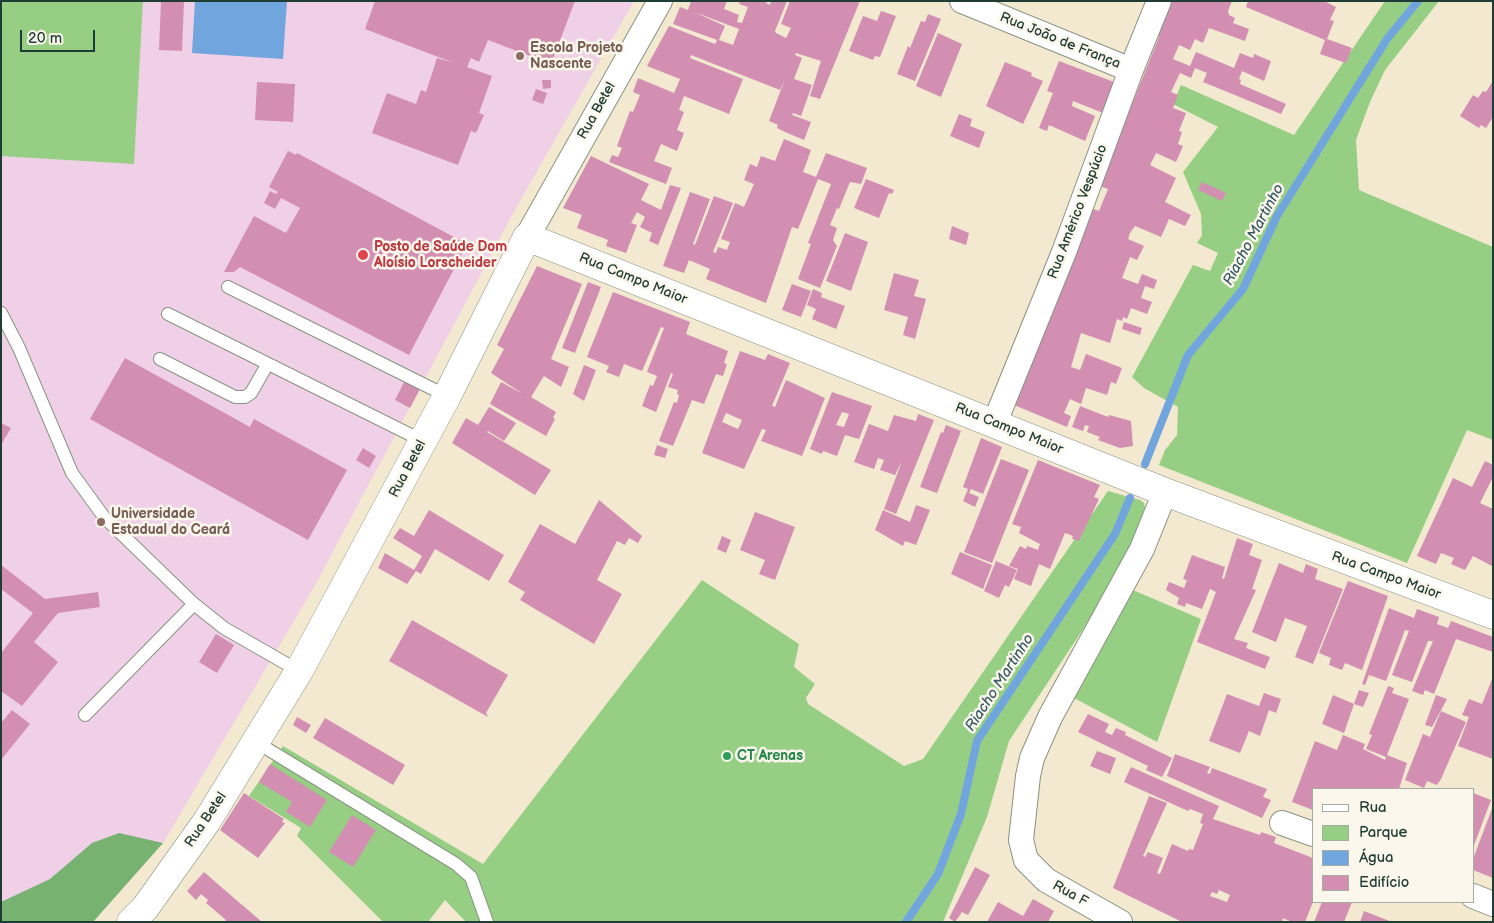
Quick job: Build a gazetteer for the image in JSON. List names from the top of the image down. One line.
{"streets":{"street":["Rua João de França","Rua Betel","Rua Américo Vespúcio","Rua Campo Maior","Rua F"]},"crossings":[["Rua João de França","Rua Américo Vespúcio"],["Rua Betel","Rua Campo Maior"],["Rua Américo Vespúcio","Rua Campo Maior"],["Rua Campo Maior","Rua F"]],"water":["Riacho Martinho"],"places":["Escola Projeto Nascente","Posto de Saúde Dom Aloísio Lorscheider","Universidade Estadual do Ceará","CT Arenas"],"legend":["Rua","Parque","Água","Edifício"],"scale_bar":"20 m"}
